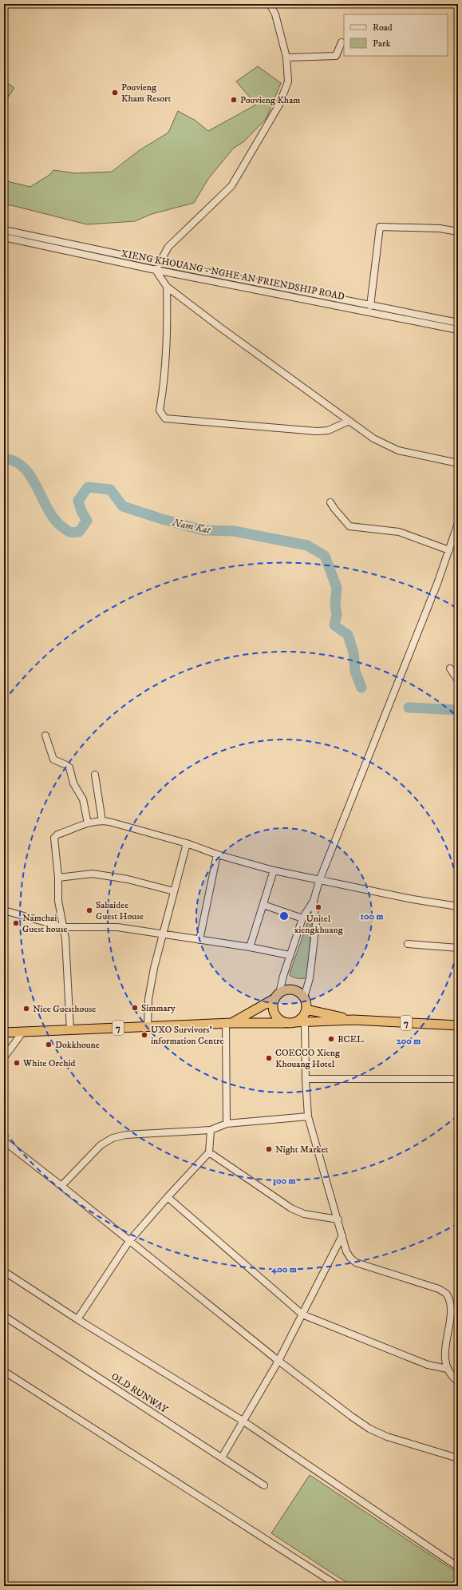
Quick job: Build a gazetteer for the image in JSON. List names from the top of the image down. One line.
{"streets":{"highway":["7"],"street":["XIENG KHOUANG - NGHE AN FRIENDSHIP ROAD","OLD RUNWAY"]},"water":["Nam Kat"],"places":["Pouvieng Kham Resort","Pouvieng Kham","Unitel xiengkhuang","Sabaidee Guest House","Namchai Guest house","Simmary","Nice Guesthouse","UXO Survivors' information Centre","BCEL","Dokkhoune","COECCO Xieng Khouang Hotel","White Orchid","Night Market"],"legend":["Road","Park"],"rings":["100 m","200 m","300 m","400 m"]}
